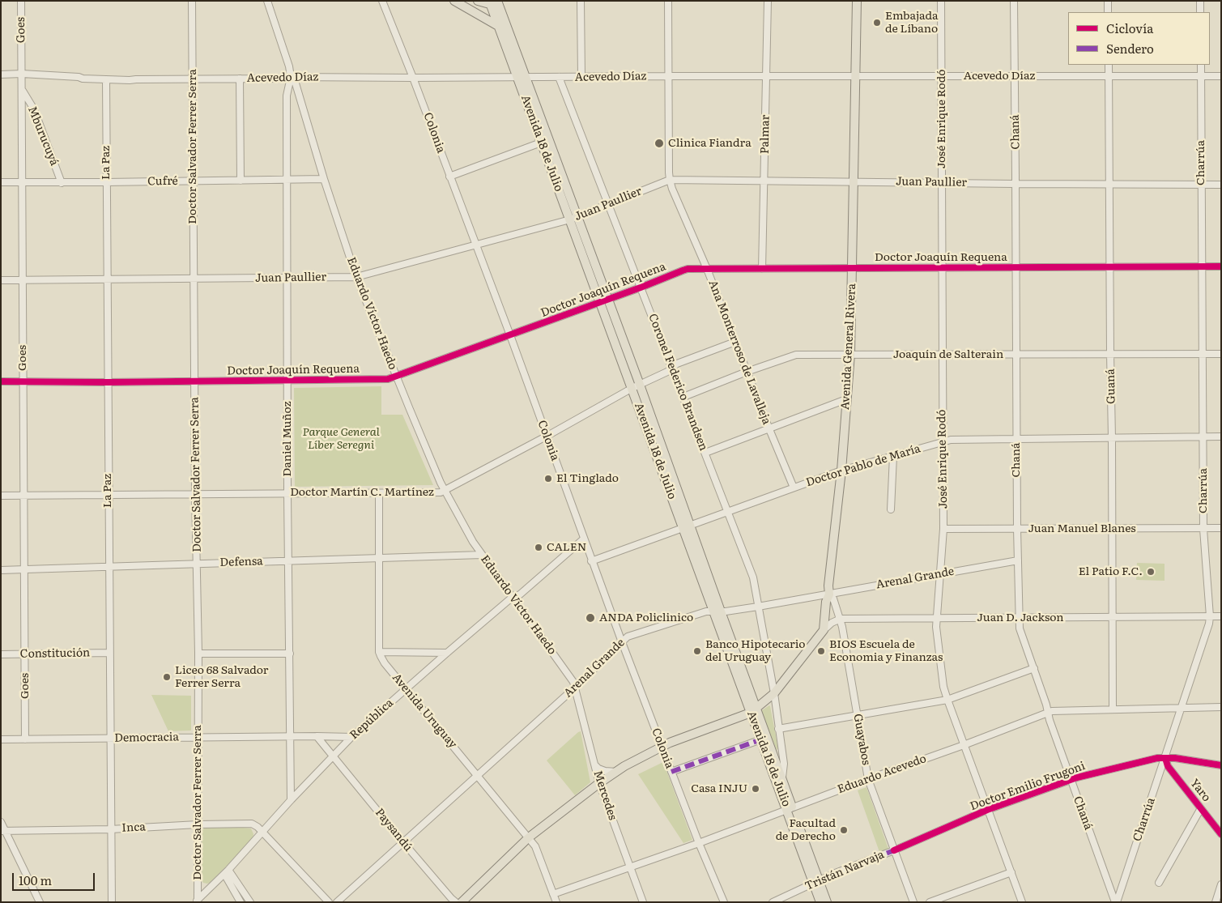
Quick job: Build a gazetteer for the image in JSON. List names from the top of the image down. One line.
{"streets":{"main road":["Avenida 18 de Julio","Avenida General Rivera"],"street":["Goes","Acevedo Díaz","José Enrique Rodó","Chaná","Colonia","Palmar","Mburucuyá","Doctor Salvador Ferrer Serra","La Paz","Charrúa","Cufré","Juan Paullier","Doctor Joaquín Requena","Eduardo Víctor Haedo","Ana Monterroso de Lavalleja","Joaquín de Salterain","Coronel Federico Brandsen","Guaná","Daniel Muñoz","Doctor Pablo de María","Doctor Martín C. Martínez","Juan Manuel Blanes","Defensa","Arenal Grande","Juan D. Jackson","Constitución","Avenida Uruguay","República","Democracia","Guayabos","Eduardo Acevedo","Doctor Emilio Frugoni","Yaro","Mercedes","Inca","Paysandú","Tristán Narvaja"]},"crossings":[["Goes","Acevedo Díaz"],["Goes","Mburucuyá"],["Goes","Cufré"],["Goes","Juan Paullier"],["Goes","Doctor Joaquín Requena"],["Goes","Doctor Martín C. Martínez"],["Goes","Defensa"],["Goes","Constitución"],["Goes","Democracia"],["Acevedo Díaz","José Enrique Rodó"],["Acevedo Díaz","Chaná"],["Acevedo Díaz","Colonia"],["Acevedo Díaz","Palmar"],["Acevedo Díaz","Avenida 18 de Julio"],["Acevedo Díaz","Doctor Salvador Ferrer Serra"],["Acevedo Díaz","La Paz"],["Acevedo Díaz","Charrúa"],["Acevedo Díaz","Eduardo Víctor Haedo"],["Acevedo Díaz","Avenida General Rivera"],["Acevedo Díaz","Ana Monterroso de Lavalleja"],["Acevedo Díaz","Coronel Federico Brandsen"],["Acevedo Díaz","Guaná"],["Acevedo Díaz","Daniel Muñoz"],["José Enrique Rodó","Juan Paullier"],["José Enrique Rodó","Doctor Joaquín Requena"],["José Enrique Rodó","Joaquín de Salterain"],["José Enrique Rodó","Doctor Pablo de María"],["José Enrique Rodó","Juan Manuel Blanes"],["José Enrique Rodó","Arenal Grande"],["José Enrique Rodó","Juan D. Jackson"],["José Enrique Rodó","Eduardo Acevedo"],["José Enrique Rodó","Doctor Emilio Frugoni"],["Chaná","Charrúa"],["Chaná","Juan Paullier"],["Chaná","Doctor Joaquín Requena"],["Chaná","Joaquín de Salterain"],["Chaná","Doctor Pablo de María"],["Chaná","Juan Manuel Blanes"],["Chaná","Arenal Grande"],["Chaná","Juan D. Jackson"],["Chaná","Eduardo Acevedo"],["Chaná","Doctor Emilio Frugoni"],["Colonia","Juan Paullier"],["Colonia","Doctor Joaquín Requena"],["Colonia","Doctor Pablo de María"],["Colonia","Doctor Martín C. Martínez"],["Colonia","Arenal Grande"],["Colonia","República"],["Colonia","Eduardo Acevedo"],["Palmar","Juan Paullier"],["Palmar","Doctor Joaquín Requena"],["Mburucuyá","Cufré"],["Avenida 18 de Julio","Juan Paullier"],["Avenida 18 de Julio","Doctor Joaquín Requena"],["Avenida 18 de Julio","Coronel Federico Brandsen"],["Avenida 18 de Julio","Doctor Pablo de María"],["Avenida 18 de Julio","Doctor Martín C. Martínez"],["Avenida 18 de Julio","Arenal Grande"],["Avenida 18 de Julio","Eduardo Acevedo"],["Avenida 18 de Julio","Tristán Narvaja"],["Doctor Salvador Ferrer Serra","Cufré"],["Doctor Salvador Ferrer Serra","Juan Paullier"],["Doctor Salvador Ferrer Serra","Doctor Joaquín Requena"],["Doctor Salvador Ferrer Serra","Doctor Martín C. Martínez"],["Doctor Salvador Ferrer Serra","Defensa"],["Doctor Salvador Ferrer Serra","República"],["Doctor Salvador Ferrer Serra","Democracia"],["Doctor Salvador Ferrer Serra","Inca"],["La Paz","Cufré"],["La Paz","Juan Paullier"],["La Paz","Doctor Joaquín Requena"],["La Paz","Doctor Martín C. Martínez"],["La Paz","Defensa"],["La Paz","Constitución"],["La Paz","Democracia"],["La Paz","Inca"],["Charrúa","Juan Paullier"],["Charrúa","Doctor Joaquín Requena"],["Charrúa","Joaquín de Salterain"],["Charrúa","Doctor Pablo de María"],["Charrúa","Juan Manuel Blanes"],["Charrúa","Juan D. Jackson"],["Charrúa","Eduardo Acevedo"],["Charrúa","Doctor Emilio Frugoni"],["Charrúa","Yaro"],["Cufré","Eduardo Víctor Haedo"],["Cufré","Daniel Muñoz"],["Juan Paullier","Eduardo Víctor Haedo"],["Juan Paullier","Avenida General Rivera"],["Juan Paullier","Ana Monterroso de Lavalleja"],["Juan Paullier","Coronel Federico Brandsen"],["Juan Paullier","Guaná"],["Juan Paullier","Daniel Muñoz"],["Doctor Joaquín Requena","Eduardo Víctor Haedo"],["Doctor Joaquín Requena","Avenida General Rivera"],["Doctor Joaquín Requena","Ana Monterroso de Lavalleja"],["Doctor Joaquín Requena","Coronel Federico Brandsen"],["Doctor Joaquín Requena","Guaná"],["Doctor Joaquín Requena","Daniel Muñoz"],["Eduardo Víctor Haedo","Daniel Muñoz"],["Eduardo Víctor Haedo","Doctor Martín C. Martínez"],["Eduardo Víctor Haedo","Defensa"],["Eduardo Víctor Haedo","Arenal Grande"],["Eduardo Víctor Haedo","República"],["Eduardo Víctor Haedo","Mercedes"],["Avenida General Rivera","Joaquín de Salterain"],["Avenida General Rivera","Doctor Pablo de María"],["Avenida General Rivera","Arenal Grande"],["Avenida General Rivera","Juan D. Jackson"],["Avenida General Rivera","Guayabos"],["Ana Monterroso de Lavalleja","Joaquín de Salterain"],["Ana Monterroso de Lavalleja","Doctor Pablo de María"],["Ana Monterroso de Lavalleja","Doctor Martín C. Martínez"],["Joaquín de Salterain","Coronel Federico Brandsen"],["Joaquín de Salterain","Guaná"],["Coronel Federico Brandsen","Doctor Pablo de María"],["Coronel Federico Brandsen","Doctor Martín C. Martínez"],["Coronel Federico Brandsen","Arenal Grande"],["Guaná","Doctor Pablo de María"],["Guaná","Juan Manuel Blanes"],["Guaná","Juan D. Jackson"],["Guaná","Eduardo Acevedo"],["Daniel Muñoz","Doctor Martín C. Martínez"],["Daniel Muñoz","Defensa"],["Daniel Muñoz","República"],["Daniel Muñoz","Democracia"],["Arenal Grande","Avenida Uruguay"],["Arenal Grande","Mercedes"],["Arenal Grande","Paysandú"],["Juan D. Jackson","Guayabos"],["Avenida Uruguay","República"],["Avenida Uruguay","Eduardo Acevedo"],["República","Democracia"],["República","Inca"],["República","Paysandú"],["Guayabos","Eduardo Acevedo"],["Guayabos","Doctor Emilio Frugoni"],["Guayabos","Tristán Narvaja"],["Eduardo Acevedo","Mercedes"],["Doctor Emilio Frugoni","Yaro"],["Doctor Emilio Frugoni","Tristán Narvaja"]],"parks":["Parque General Líber Seregni"],"places":["Embajada de Líbano","Clinica Fiandra","El Tinglado","CALEN","El Patio F.C.","ANDA Policlinico","Banco Hipotecario del Uruguay","BIOS Escuela de Economia y Finanzas","Liceo 68 Salvador Ferrer Serra","Casa INJU","Facultad de Derecho"],"legend":["Ciclovía","Sendero"],"scale_bar":"100 m"}
